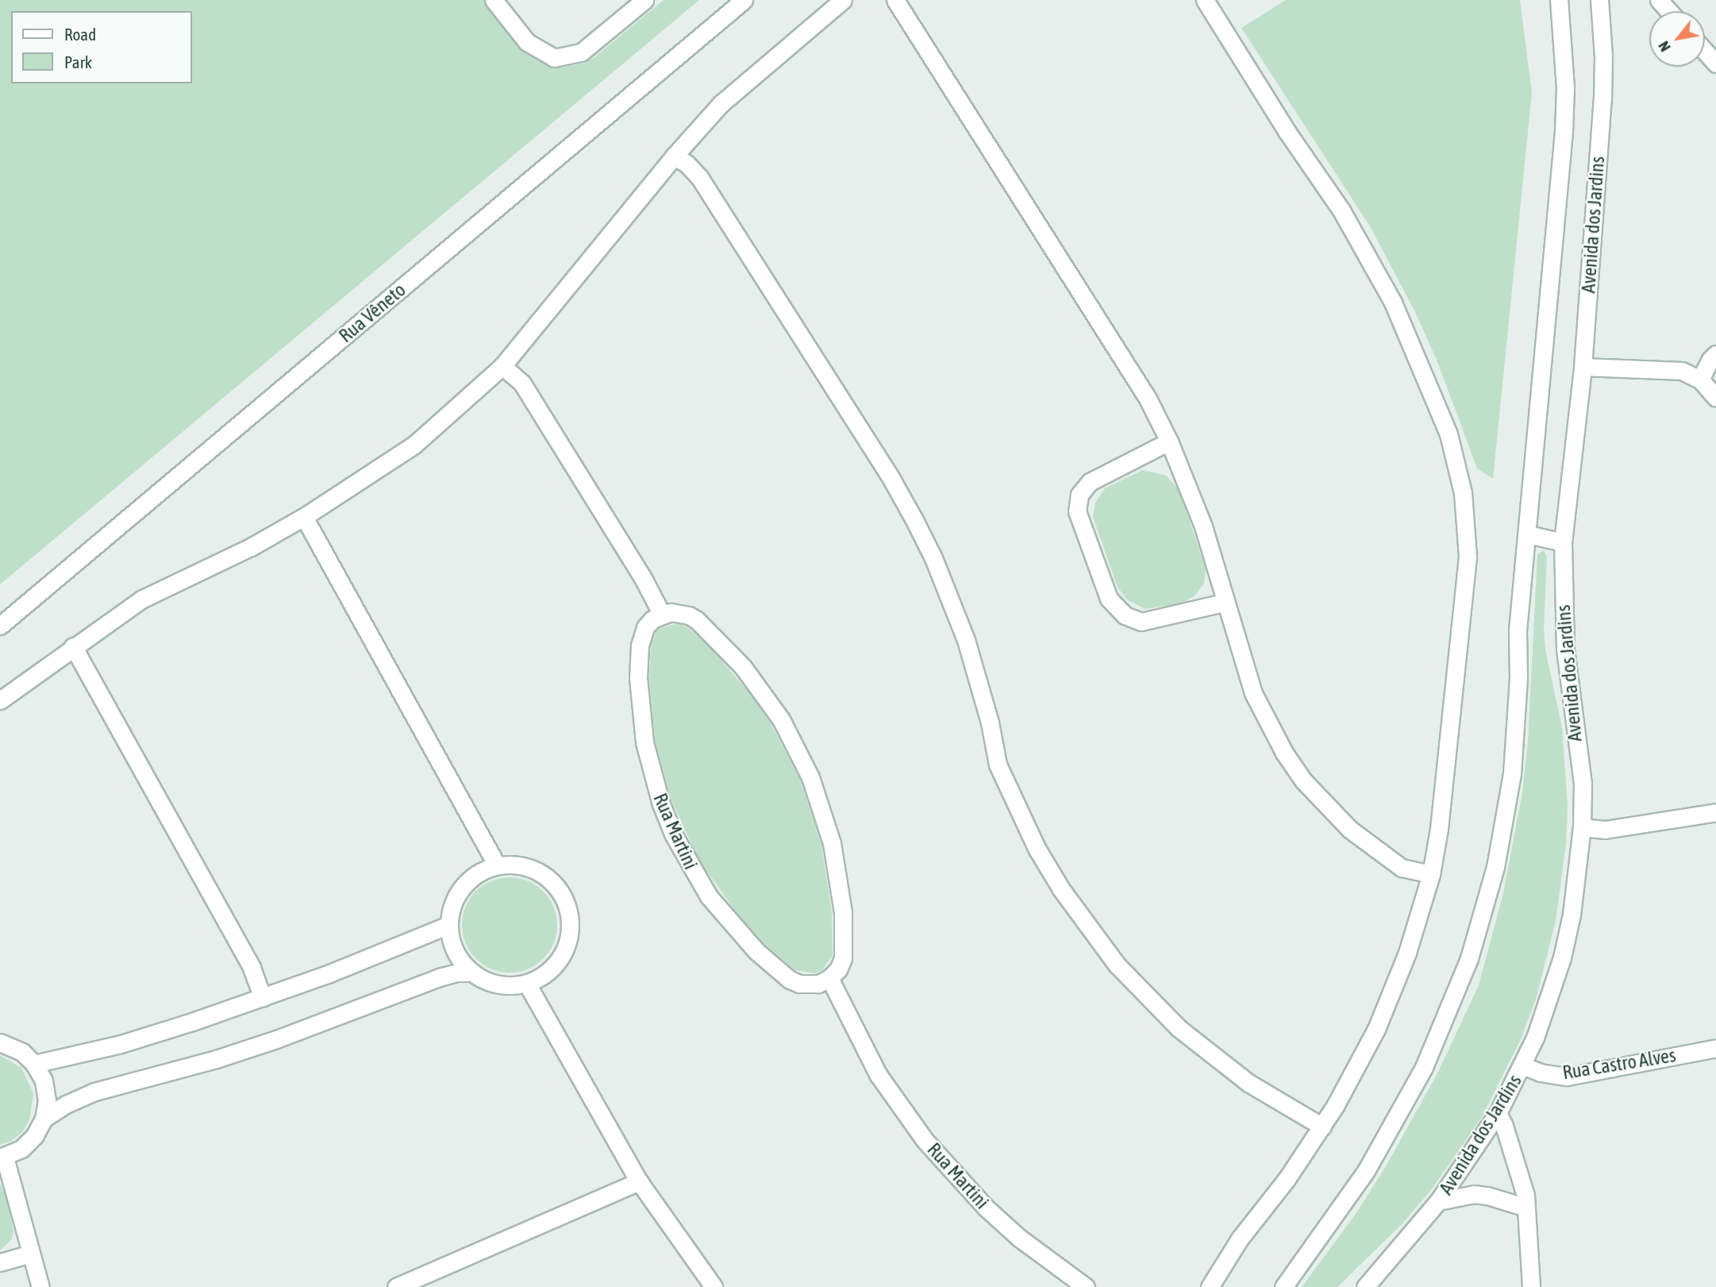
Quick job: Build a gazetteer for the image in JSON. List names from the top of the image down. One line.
{"streets":{"street":["Avenida dos Jardins","Rua Vêneto","Rua Martini","Rua Castro Alves"]},"crossings":[["Avenida dos Jardins","Rua Castro Alves"]],"legend":["Road","Park"],"north":"bottom left"}
